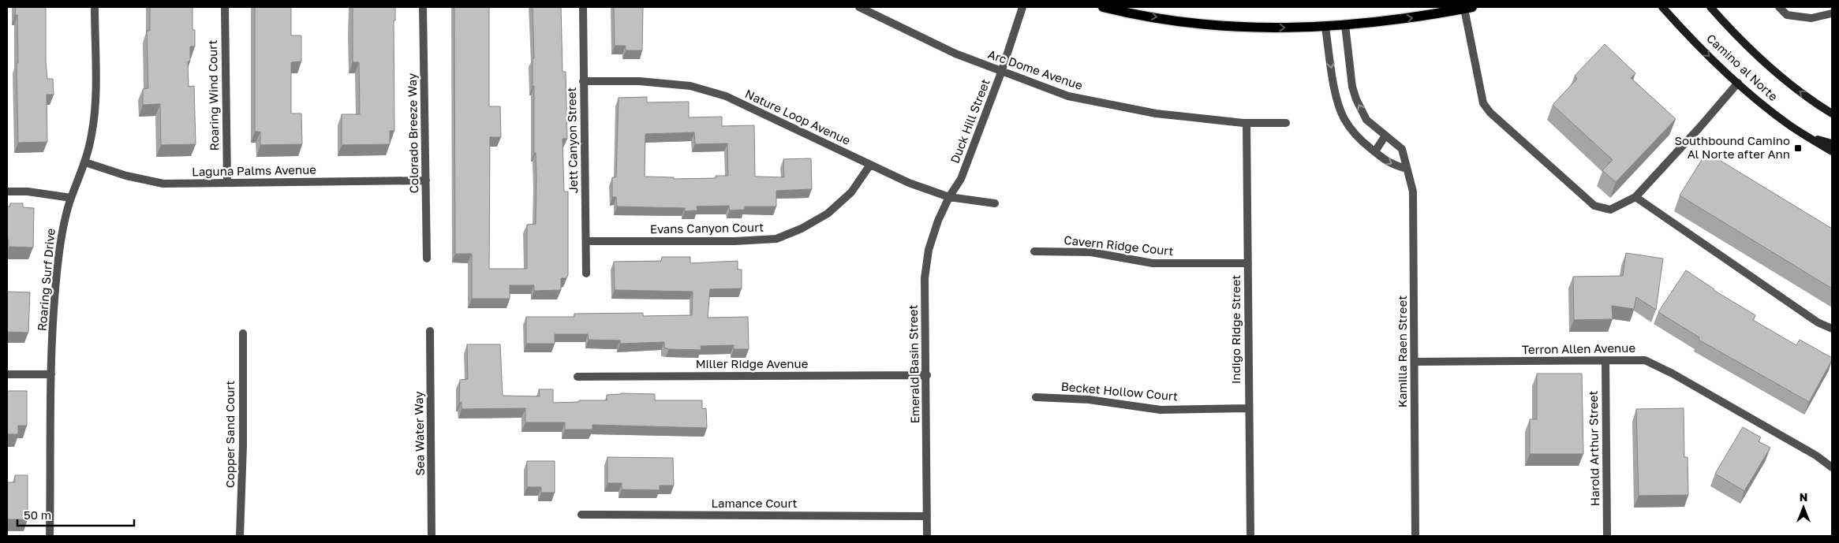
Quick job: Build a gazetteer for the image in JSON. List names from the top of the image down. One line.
{"streets":{"main road":["Camino al Norte"],"street":["Arc Dome Avenue","Roaring Wind Court","Nature Loop Avenue","Duck Hill Street","Colorado Breeze Way","Jett Canyon Street","Laguna Palms Avenue","Evans Canyon Court","Cavern Ridge Court","Roaring Surf Drive","Indigo Ridge Street","Terron Allen Avenue","Kamilla Raen Street","Miller Ridge Avenue","Emerald Basin Street","Becket Hollow Court","Sea Water Way","Copper Sand Court","Harold Arthur Street","Lamance Court"]},"crossings":[["Arc Dome Avenue","Duck Hill Street"],["Arc Dome Avenue","Indigo Ridge Street"],["Roaring Wind Court","Laguna Palms Avenue"],["Nature Loop Avenue","Duck Hill Street"],["Nature Loop Avenue","Jett Canyon Street"],["Nature Loop Avenue","Evans Canyon Court"],["Nature Loop Avenue","Emerald Basin Street"],["Duck Hill Street","Emerald Basin Street"],["Colorado Breeze Way","Laguna Palms Avenue"],["Jett Canyon Street","Evans Canyon Court"],["Laguna Palms Avenue","Roaring Surf Drive"],["Cavern Ridge Court","Indigo Ridge Street"],["Indigo Ridge Street","Becket Hollow Court"],["Terron Allen Avenue","Kamilla Raen Street"],["Terron Allen Avenue","Harold Arthur Street"],["Miller Ridge Avenue","Emerald Basin Street"],["Emerald Basin Street","Lamance Court"]],"places":{"transit":["Southbound Camino Al Norte after Ann"]},"scale_bar":"50 m","north":"top"}
